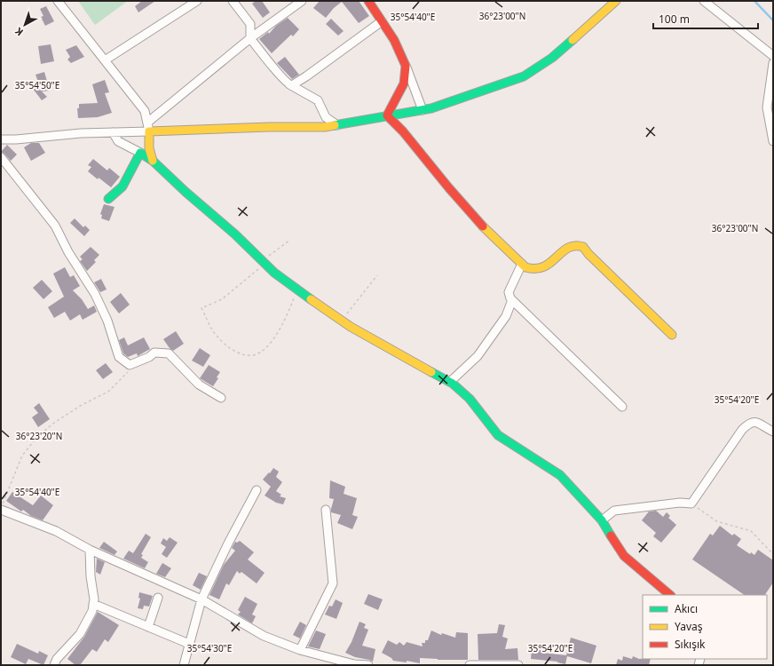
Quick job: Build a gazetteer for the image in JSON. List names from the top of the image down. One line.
{"legend":["Akıcı","Yavaş","Sıkışık"],"scale_bar":"100 m","north":"bottom left","coordinates":["36°23'00\"N","35°54'40\"E","35°54'50\"E","35°54'20\"E","36°23'20\"N","35°54'30\"E"]}
